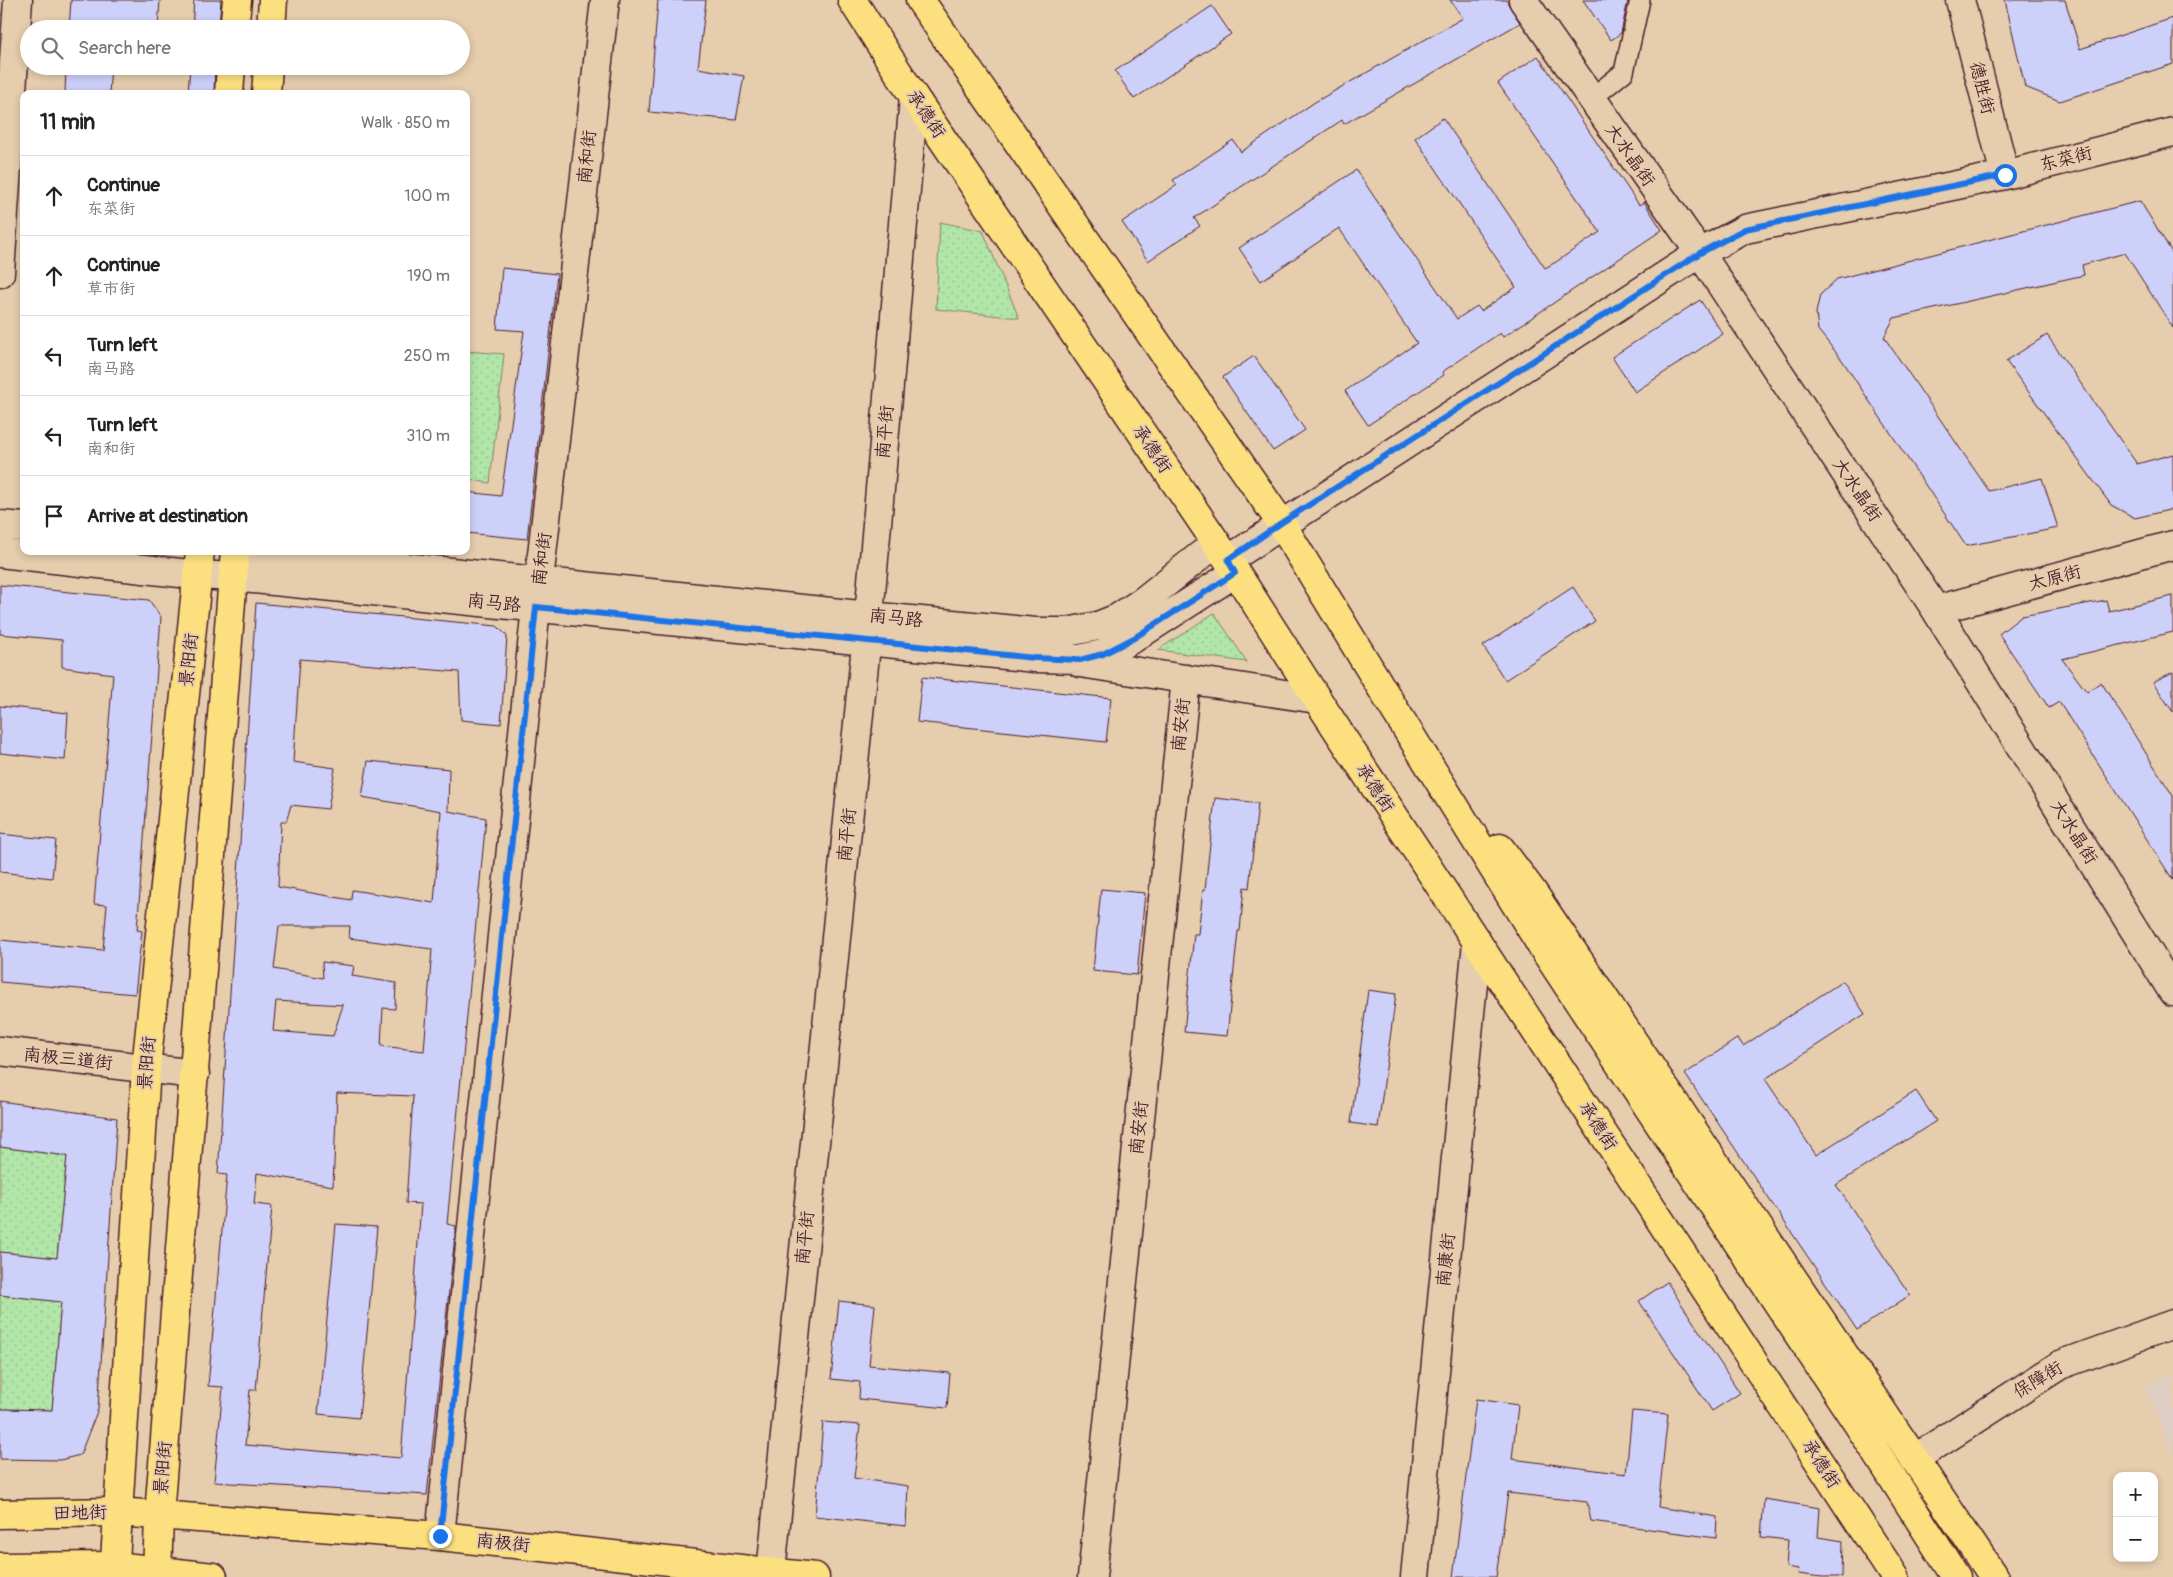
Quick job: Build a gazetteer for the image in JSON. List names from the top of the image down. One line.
{"streets":{"main road":["承德街","景阳街","田地街","南极街"],"street":["德胜街","大水晶街","南和街","东菜街","南平街","太原街","南马路","南安街","南极三道街","南康街","保障街"]},"crossings":[["德胜街","东菜街"],["承德街","东菜街"],["承德街","南平街"],["承德街","南马路"],["承德街","南康街"],["大水晶街","东菜街"],["大水晶街","太原街"],["南和街","南马路"],["南和街","南极街"],["东菜街","南马路"],["南平街","南马路"],["南平街","南极街"],["南马路","景阳街"],["景阳街","南极三道街"],["景阳街","田地街"],["景阳街","南极街"],["田地街","南极街"]],"page":{"search":"Search here","heading":["11 min","Walk · 850 m"],"list":[["Continue","东菜街","100 m"],["Continue","草市街","190 m"],["Turn left","南马路","250 m"],["Turn left","南和街","310 m"],"Arrive at destination"],"map_buttons":["+","−"]}}
